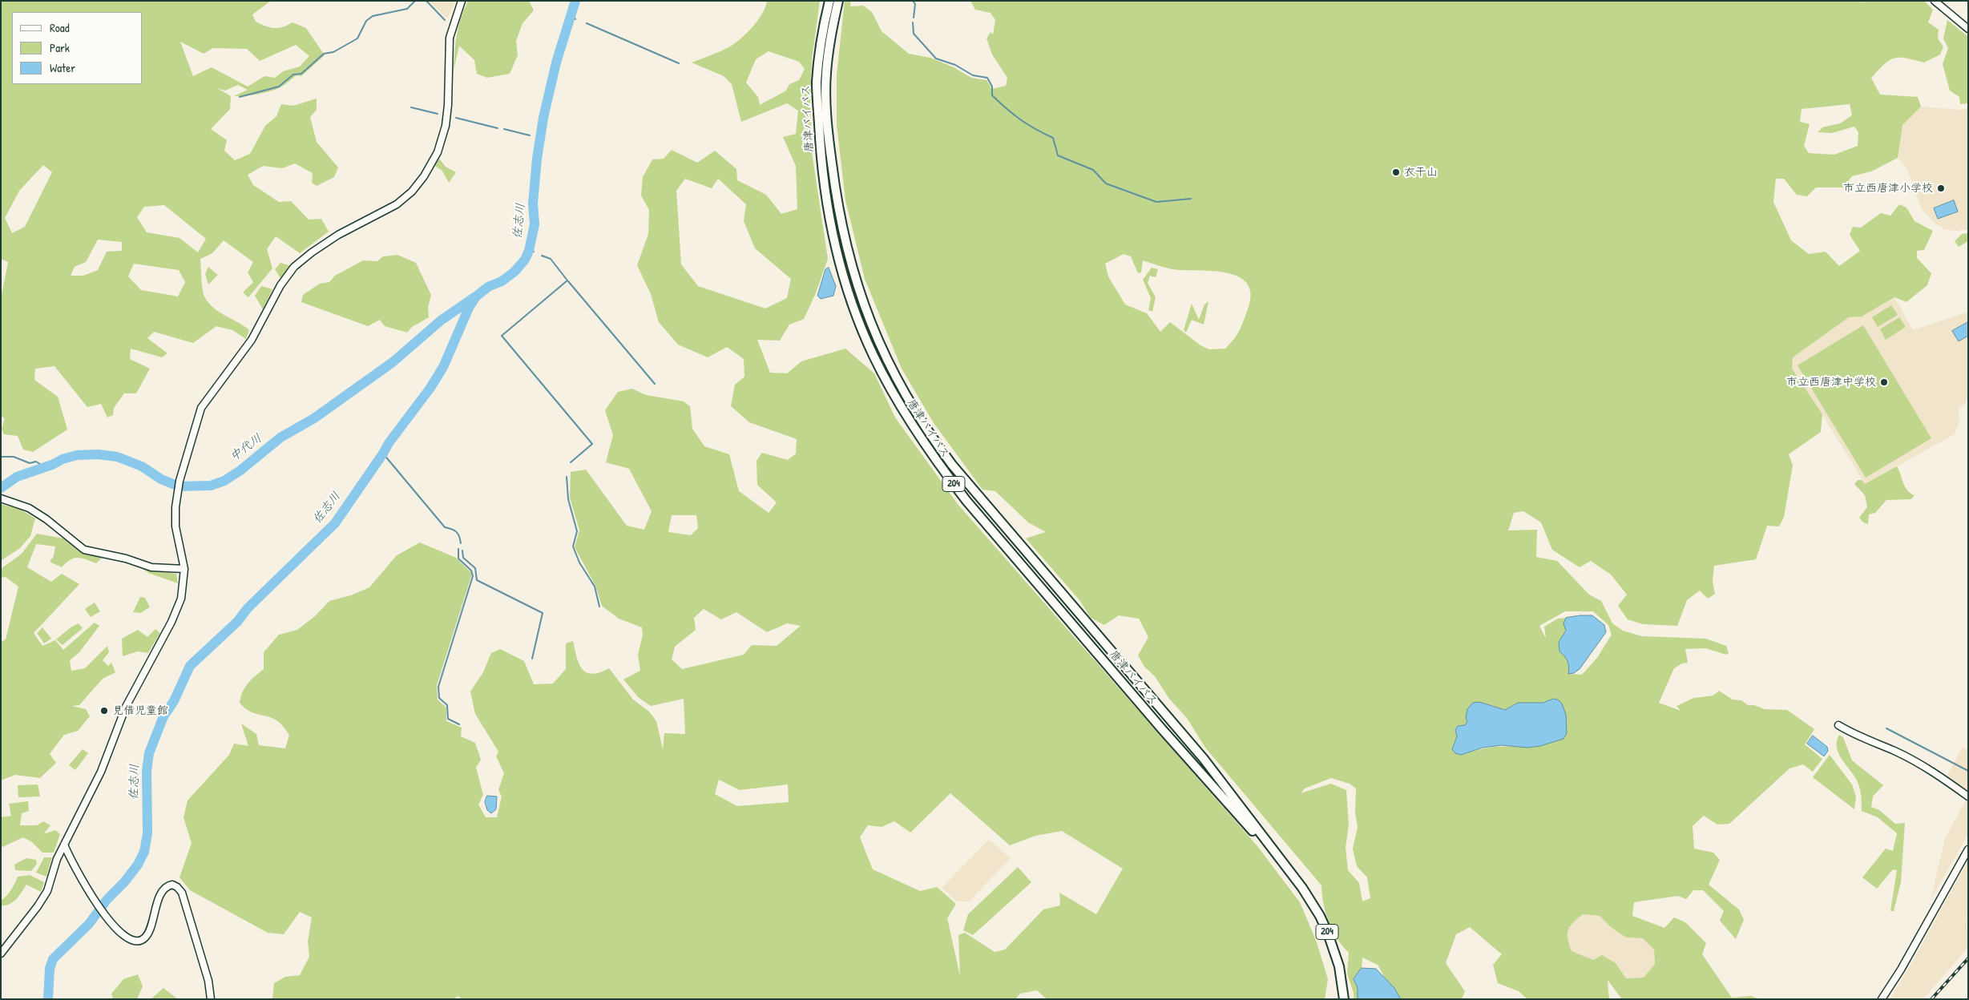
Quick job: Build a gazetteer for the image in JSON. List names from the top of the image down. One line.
{"streets":{"highway":["唐津バイパス","204"]},"water":["佐志川","中代川"],"places":["衣干山","市立西唐津小学校","市立西唐津中学校","見借児童館"],"legend":["Road","Park","Water"]}
